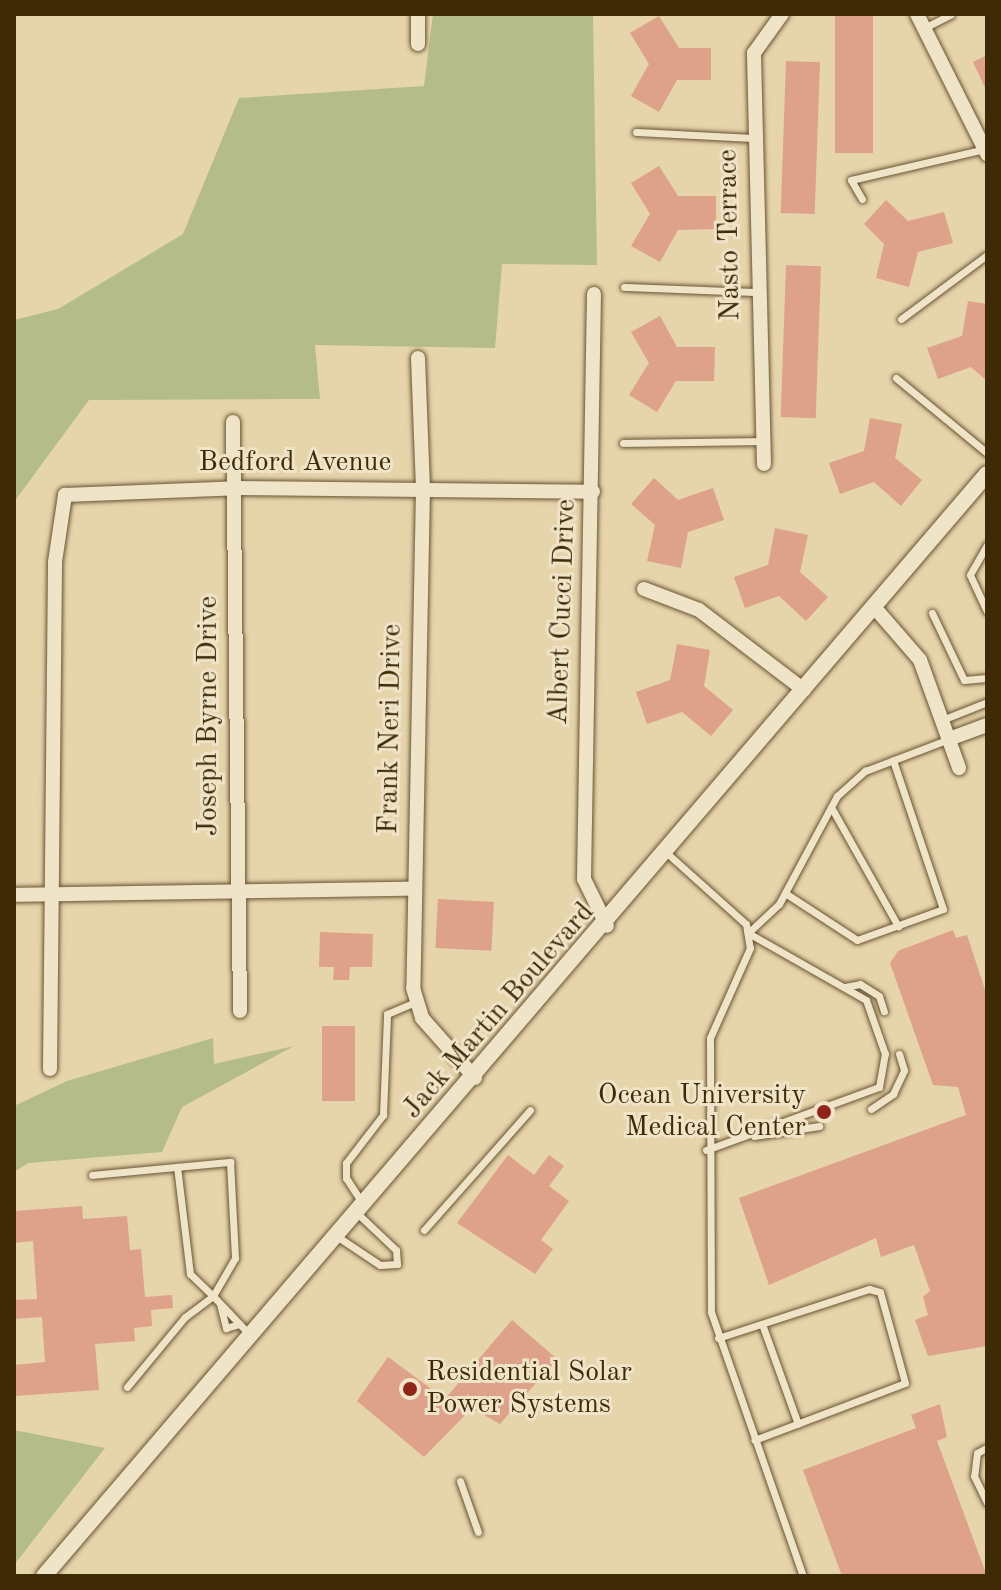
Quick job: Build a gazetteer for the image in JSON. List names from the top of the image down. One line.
{"streets":{"street":["Nasto Terrace","Bedford Avenue","Albert Cucci Drive","Joseph Byrne Drive","Frank Neri Drive","Jack Martin Boulevard"]},"crossings":[["Bedford Avenue","Albert Cucci Drive"],["Bedford Avenue","Joseph Byrne Drive"],["Bedford Avenue","Frank Neri Drive"],["Albert Cucci Drive","Jack Martin Boulevard"],["Frank Neri Drive","Jack Martin Boulevard"]],"places":["Ocean University Medical Center","Residential Solar Power Systems"]}
